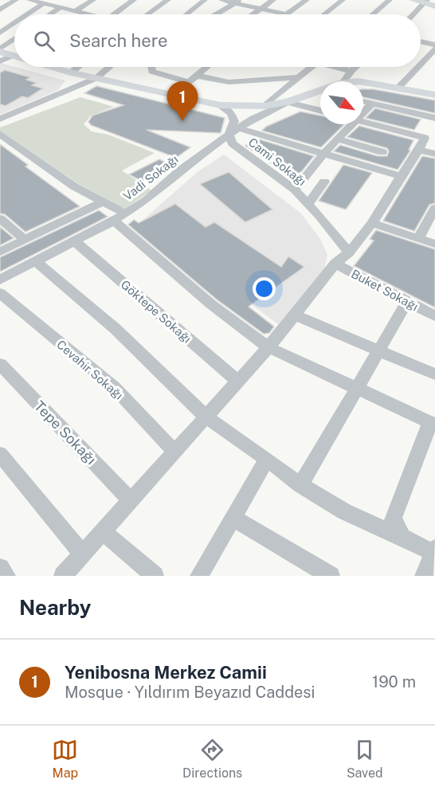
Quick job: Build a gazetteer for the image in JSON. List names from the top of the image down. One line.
{"streets":{"street":["Cami Sokağı","Vadi Sokağı","Buket Sokağı","Göktepe Sokağı","Cevahir Sokağı","Tepe Sokağı"]},"crossings":[["Cami Sokağı","Vadi Sokağı"],["Vadi Sokağı","Göktepe Sokağı"]],"north":"bottom right","page":{"search":"Search here","pins":"1","heading":"Nearby","list":[{"mark":"1","name":"Yenibosna Merkez Camii","note":"Mosque · Yıldırım Beyazıd Caddesi","value":"190 m"}],"nav":["Map","Directions","Saved"]}}
